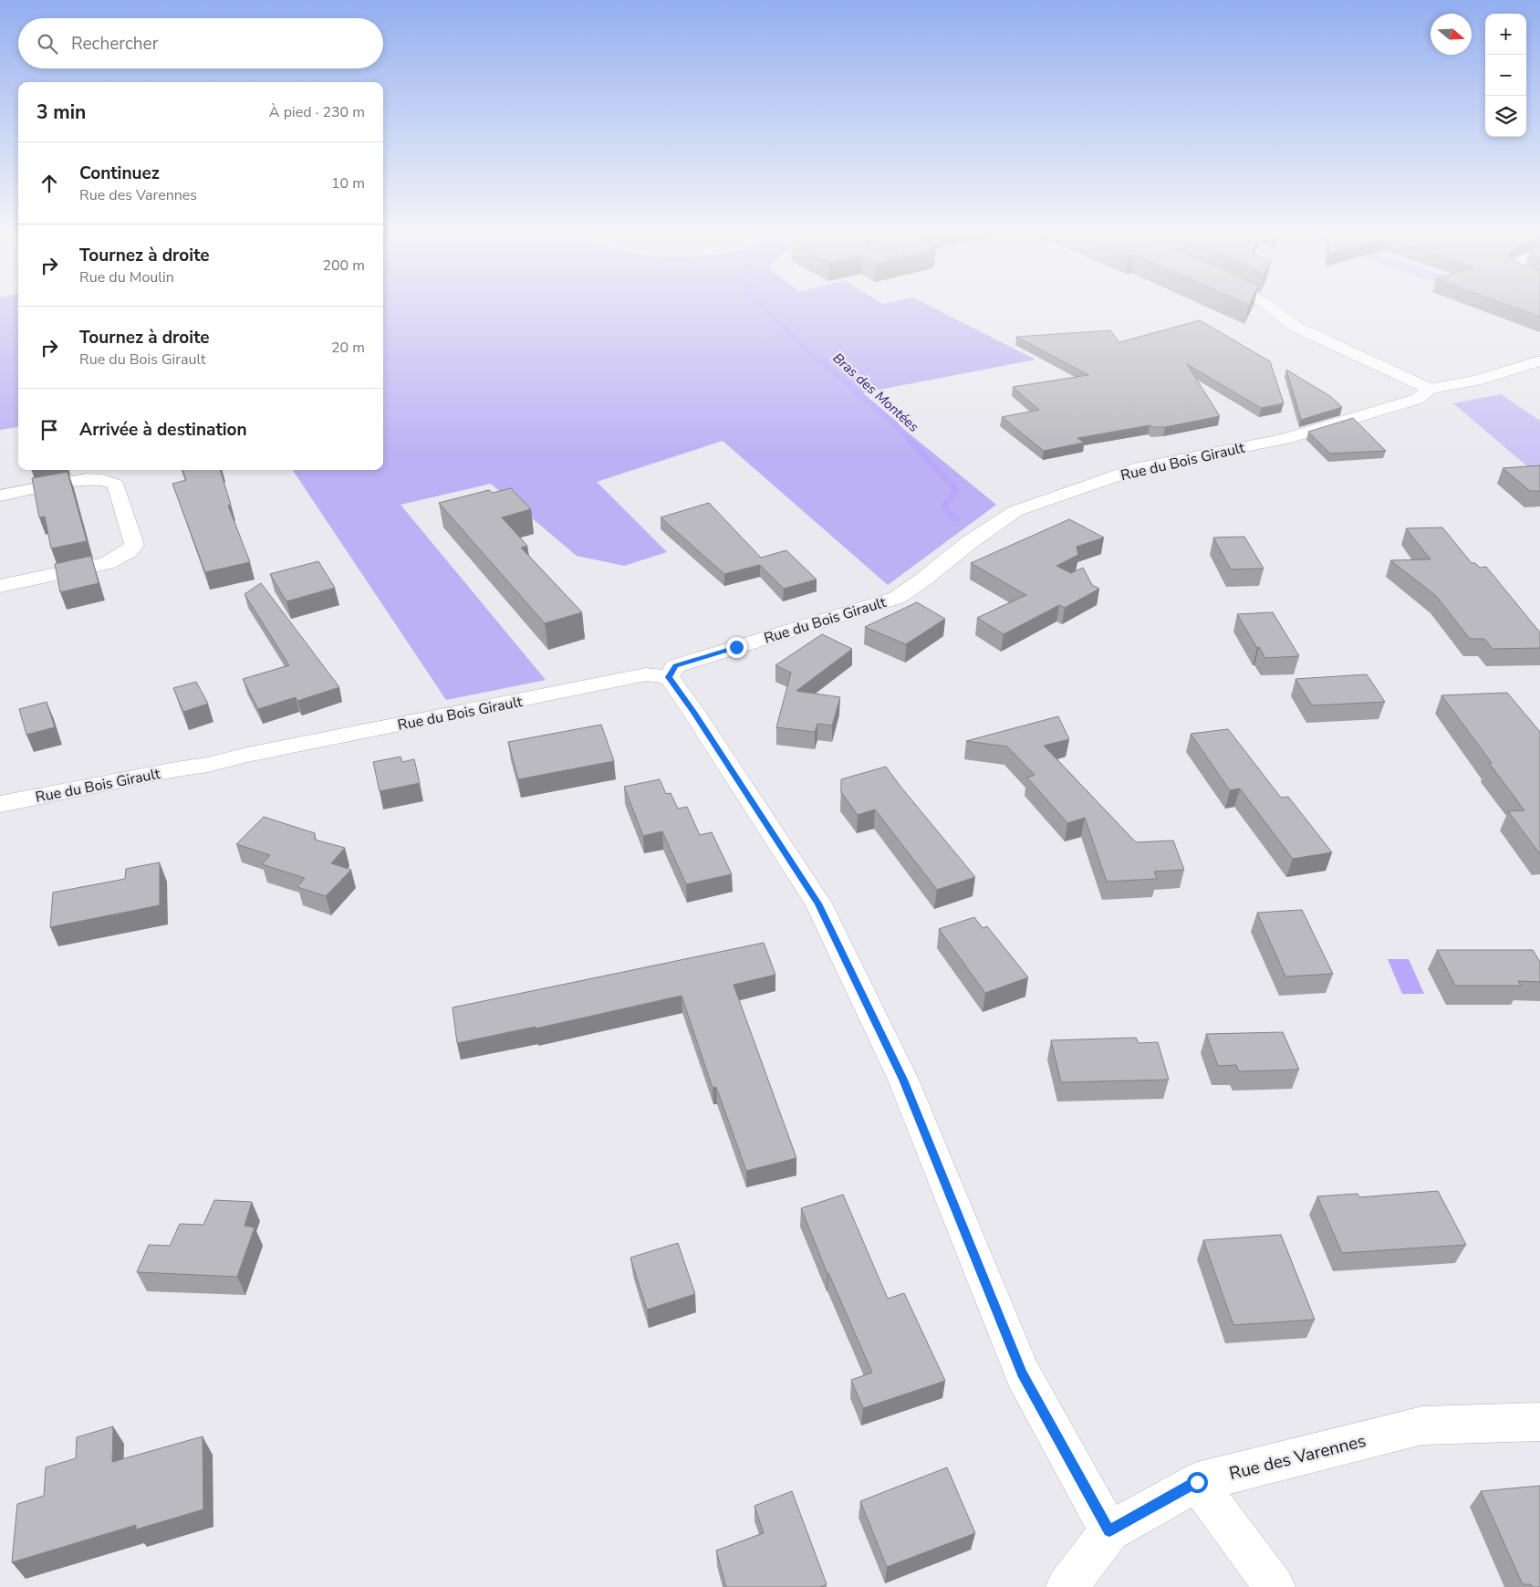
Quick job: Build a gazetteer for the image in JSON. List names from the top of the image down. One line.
{"streets":{"street":["Rue du Bois Girault","Rue des Varennes"]},"water":["Bras des Montées"],"north":"right","page":{"map_buttons":["+","−"],"search":"Rechercher","heading":["3 min","À pied · 230 m"],"list":[["Continuez","Rue des Varennes","10 m"],["Tournez à droite","Rue du Moulin","200 m"],["Tournez à droite","Rue du Bois Girault","20 m"],"Arrivée à destination"]}}
